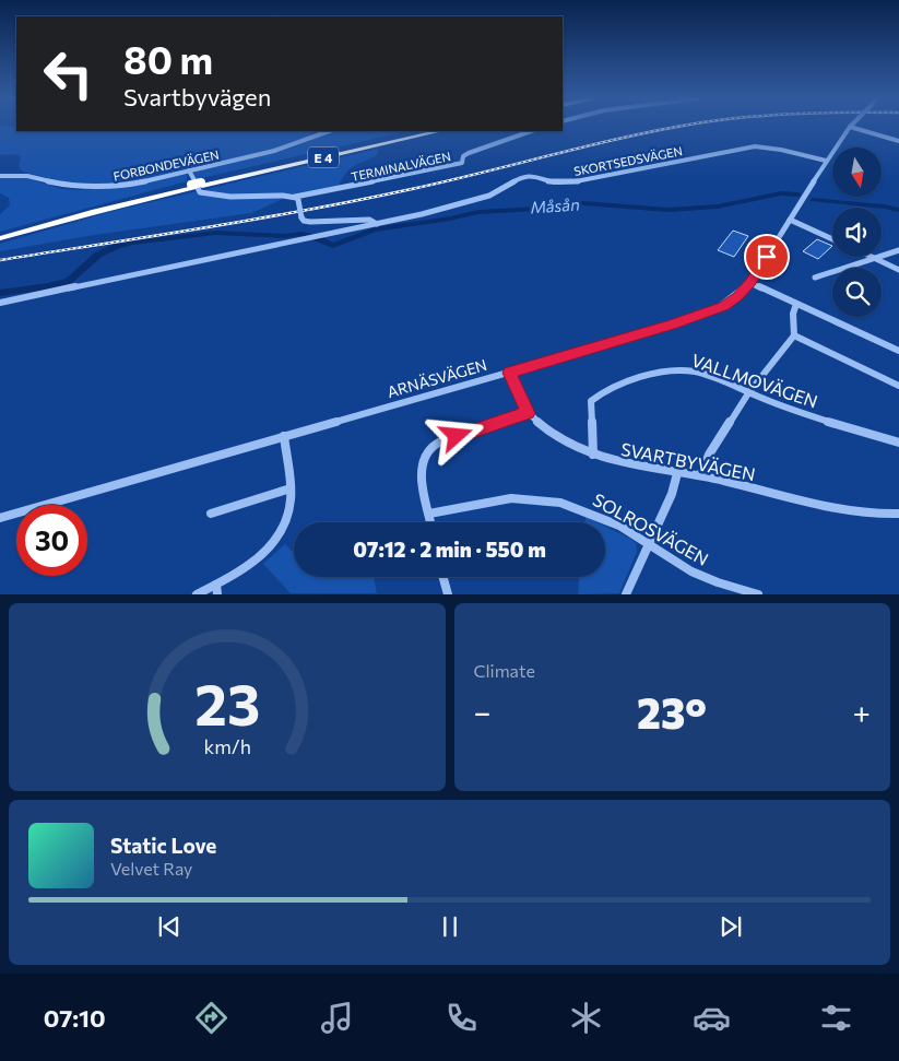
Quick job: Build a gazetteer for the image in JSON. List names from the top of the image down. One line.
{"streets":{"highway":["E 4"],"street":["SKORTSEDSVÄGEN","FORBONDEVÄGEN","TERMINALVÄGEN","ARNÄSVÄGEN","VALLMOVÄGEN","SVARTBYVÄGEN","SOLROSVÄGEN"]},"crossings":[["SKORTSEDSVÄGEN","ARNÄSVÄGEN"],["FORBONDEVÄGEN","TERMINALVÄGEN"],["ARNÄSVÄGEN","SVARTBYVÄGEN"],["VALLMOVÄGEN","SVARTBYVÄGEN"]],"water":["Måsån"],"north":"bottom","page":{"turn":["80 m","Svartbyvägen"],"limit":"30","trip":"07:12 · 2 min · 550 m","tile":"Climate","heat":["−","23°","+"],"song":["Static Love","Velvet Ray"],"tabs":"07:10","gauge":["23","km/h"]}}
